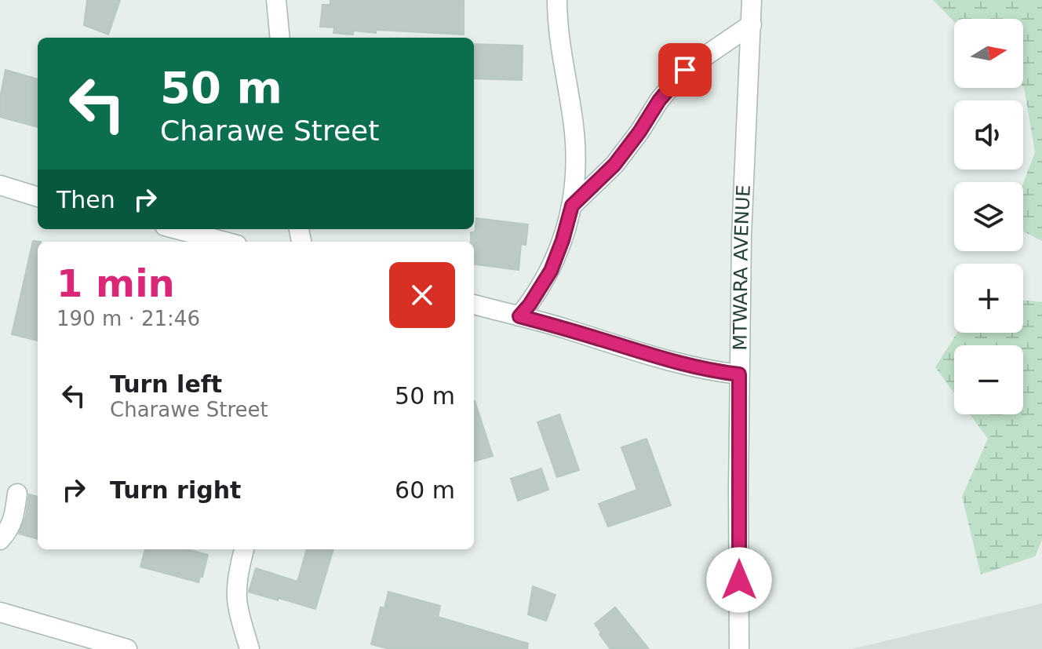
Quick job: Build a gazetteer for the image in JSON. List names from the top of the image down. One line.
{"streets":{"street":["MTWARA AVENUE"]},"north":"right","page":{"map_buttons":["+","−"],"turn":["50 m","Charawe Street"],"then":"Then","heading":["1 min","190 m · 21:46"],"list":[{"name":"Turn left","note":"Charawe Street","value":"50 m"},{"name":"Turn right","value":"60 m"}]}}
